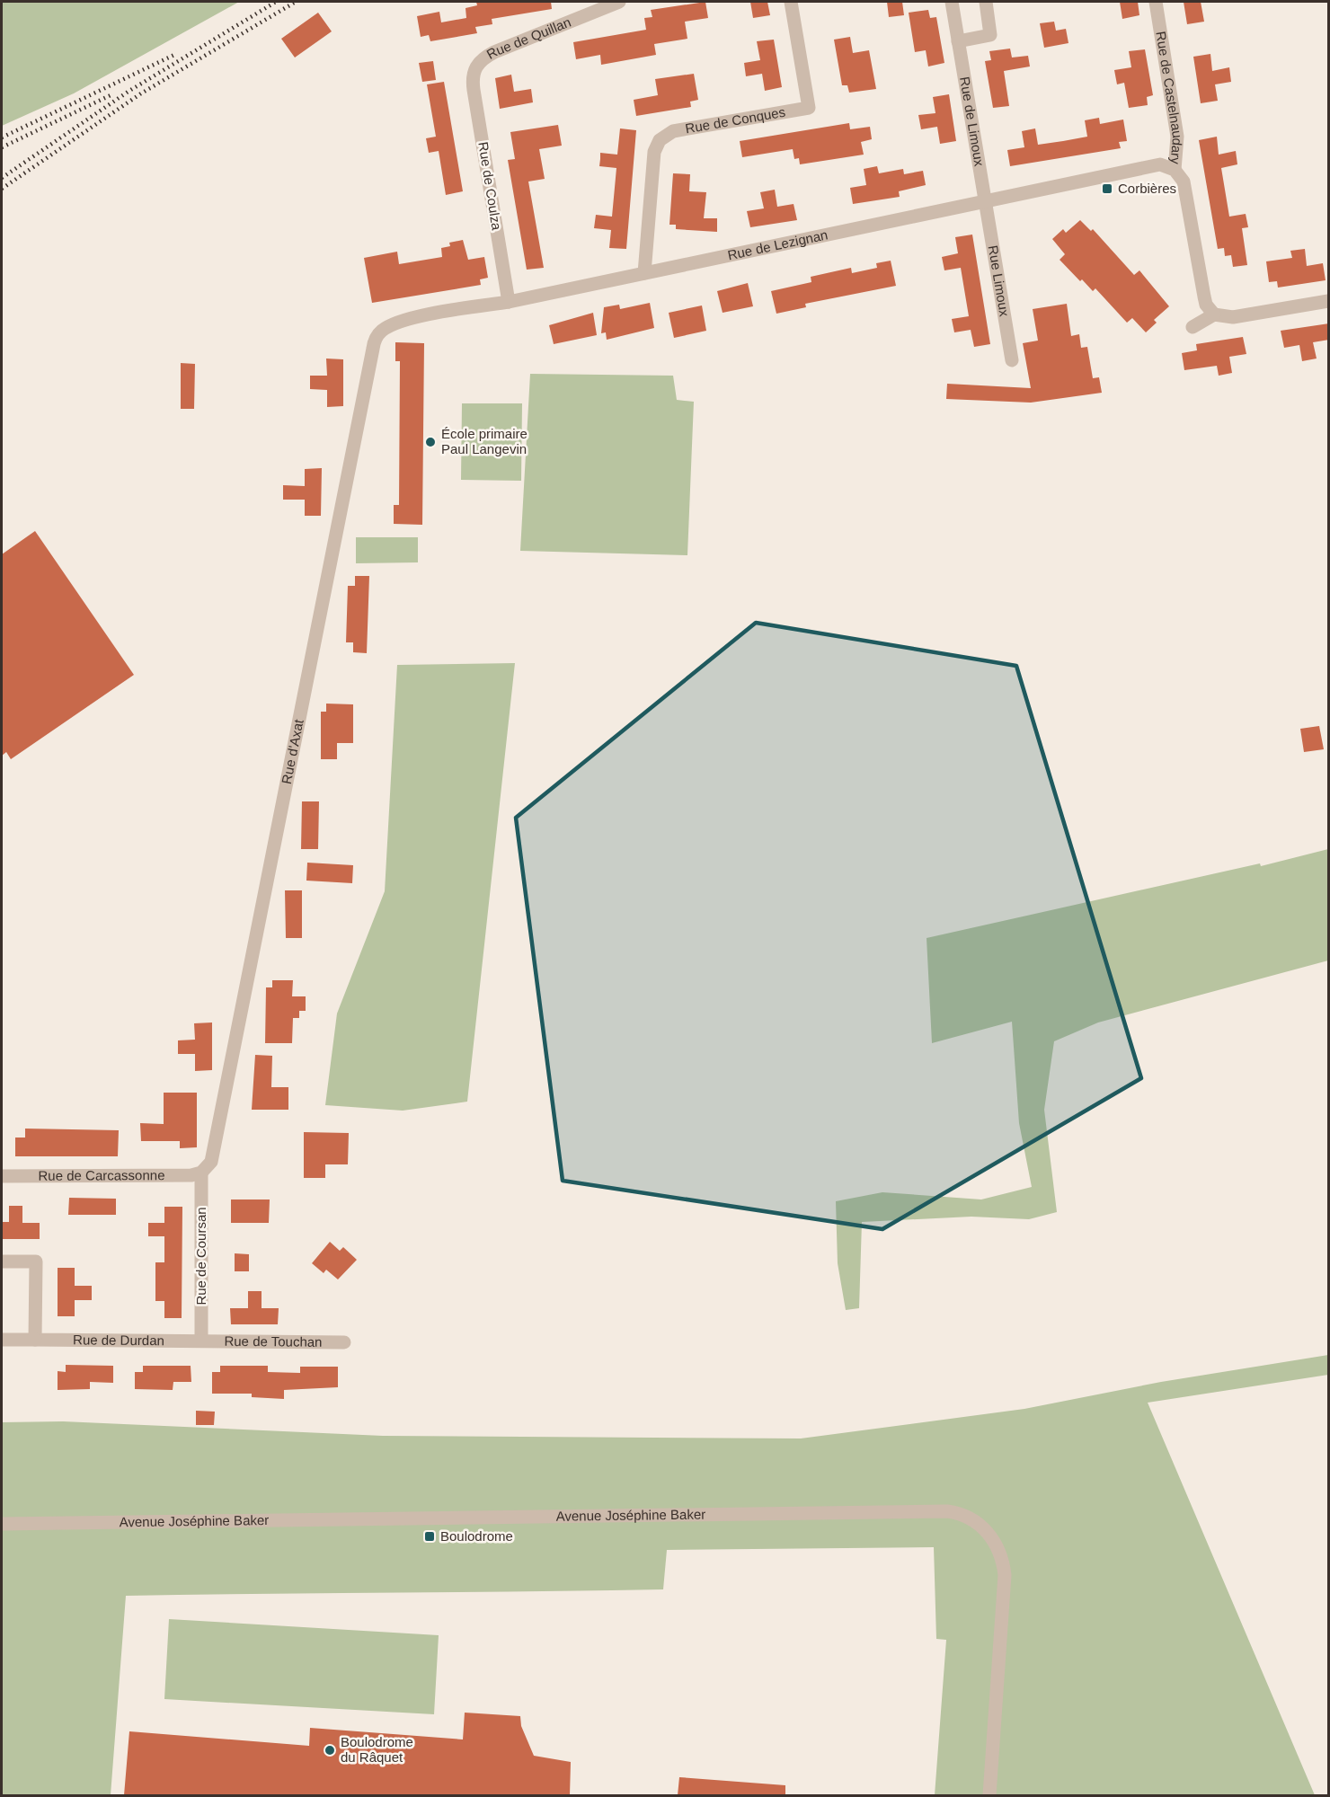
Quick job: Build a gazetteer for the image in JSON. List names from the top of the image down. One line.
{"streets":{"street":["Rue de Quillan","Rue de Castelnaudary","Rue de Conques","Rue de Limoux","Rue de Coulza","Rue de Lezignan","Rue Limoux","Rue d'Axat","Rue de Carcassonne","Rue de Coursan","Rue de Durdan","Rue de Touchan","Avenue Joséphine Baker"]},"crossings":[["Rue de Quillan","Rue de Coulza"],["Rue de Castelnaudary","Rue de Lezignan"],["Rue de Conques","Rue de Lezignan"],["Rue de Limoux","Rue de Lezignan"],["Rue de Limoux","Rue Limoux"],["Rue de Coulza","Rue de Lezignan"],["Rue de Lezignan","Rue Limoux"],["Rue de Lezignan","Rue d'Axat"],["Rue d'Axat","Rue de Carcassonne"],["Rue d'Axat","Rue de Coursan"],["Rue de Carcassonne","Rue de Coursan"],["Rue de Coursan","Rue de Durdan"],["Rue de Coursan","Rue de Touchan"],["Rue de Durdan","Rue de Touchan"]],"places":{"transit":["Corbières","Boulodrome"],"other":["École primaire Paul Langevin","Boulodrome du Râquet"]}}
